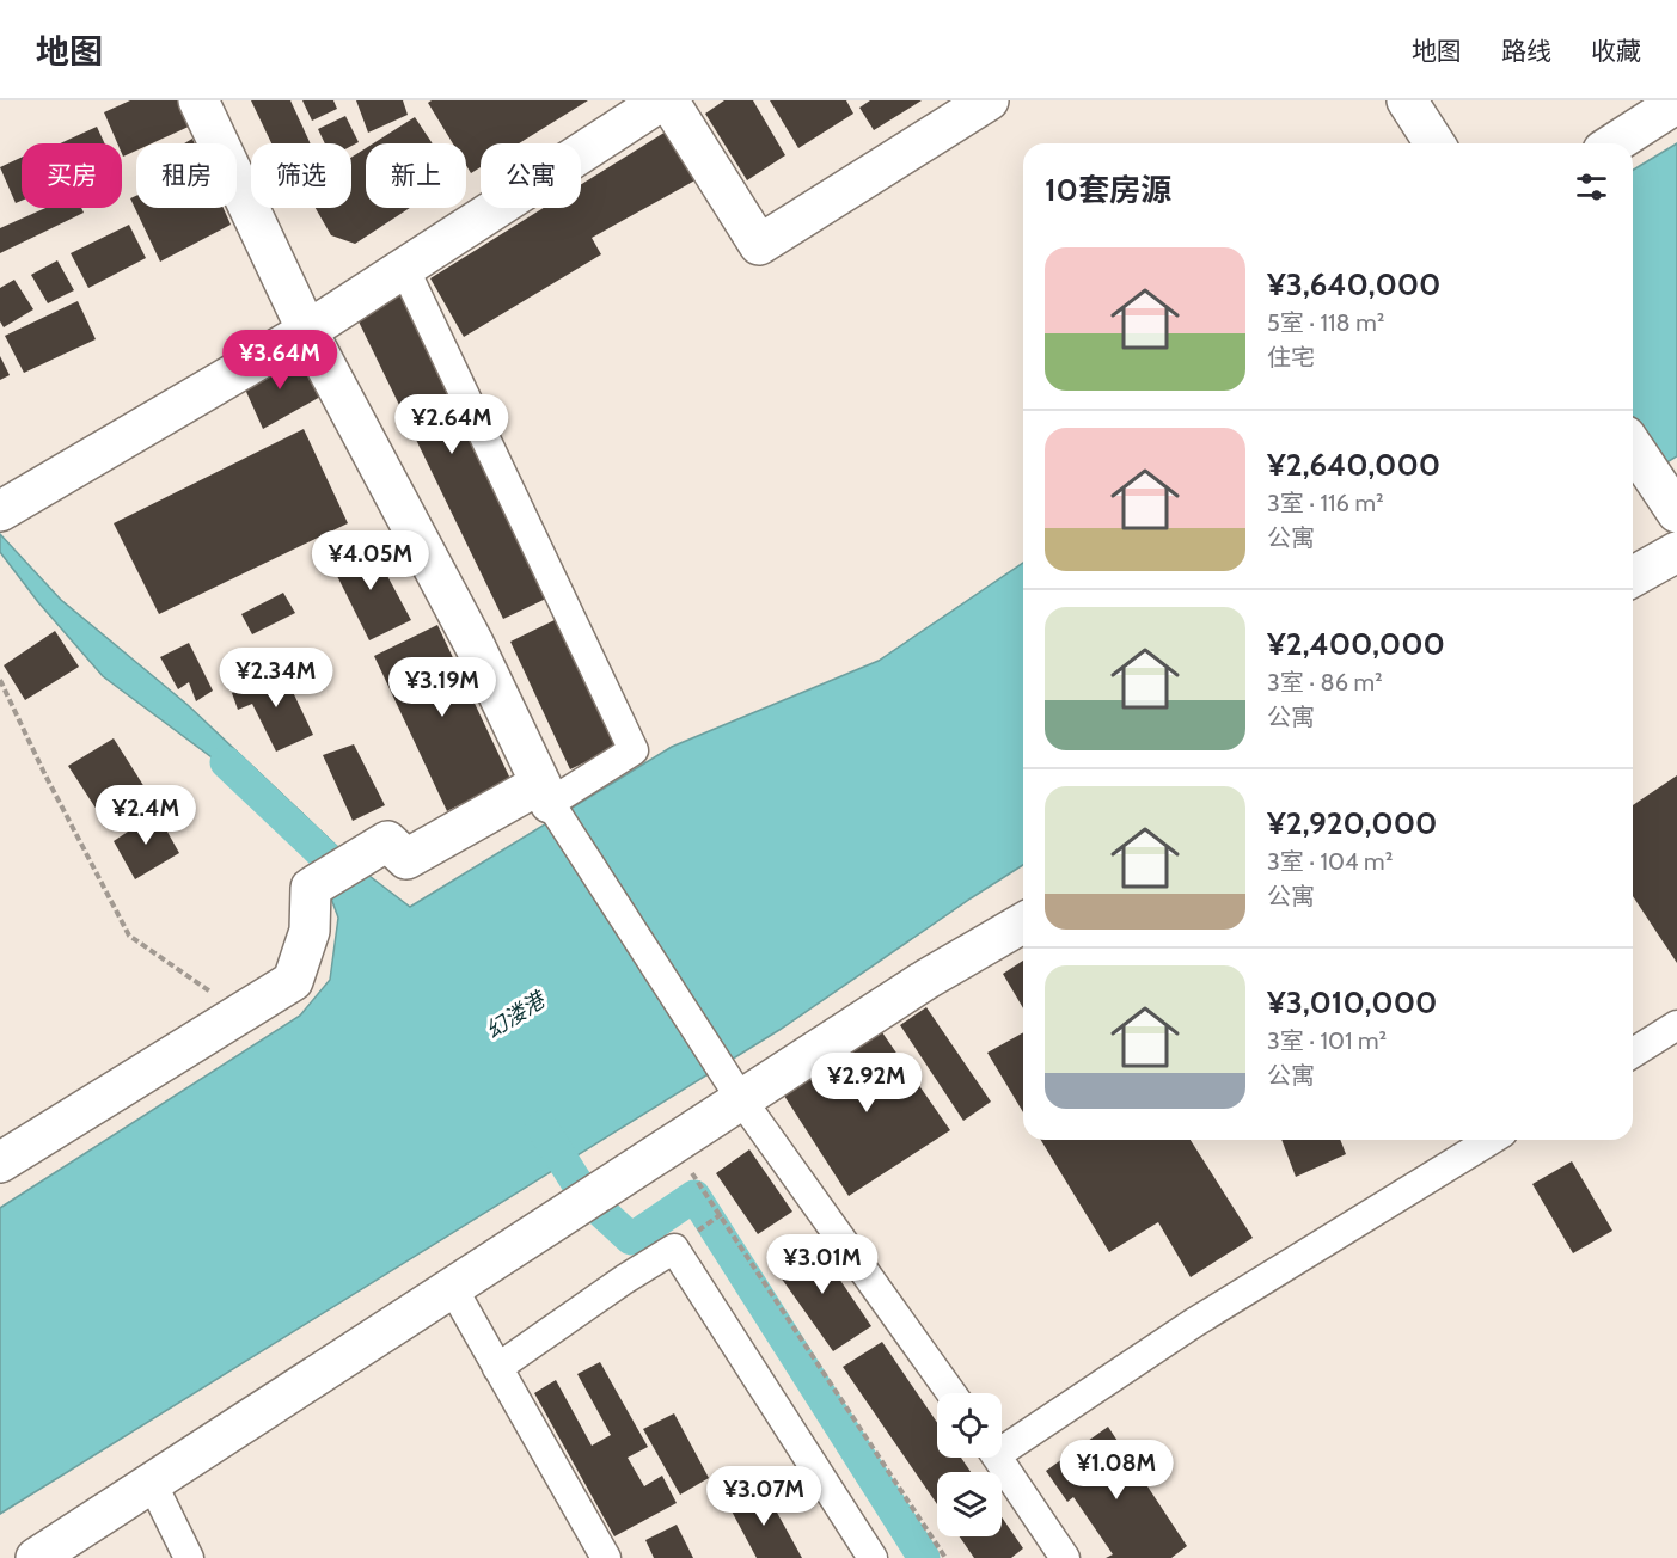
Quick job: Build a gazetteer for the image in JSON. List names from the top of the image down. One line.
{"water":["幻溇港"],"page":{"header":"地图","nav":["地图","路线","收藏"],"chip":["买房","租房","筛选","新上","公寓"],"heading":"10套房源","list":[{"name":"¥3,640,000","note":"5室 · 118 m² · 住宅"},{"name":"¥2,640,000","note":"3室 · 116 m² · 公寓"},{"name":"¥2,400,000","note":"3室 · 86 m² · 公寓"},{"name":"¥2,920,000","note":"3室 · 104 m² · 公寓"},{"name":"¥3,010,000","note":"3室 · 101 m² · 公寓"}],"price":["¥3.64M","¥2.64M","¥4.05M","¥2.34M","¥3.19M","¥2.4M","¥2.92M","¥3.01M","¥1.08M","¥3.07M"]}}
